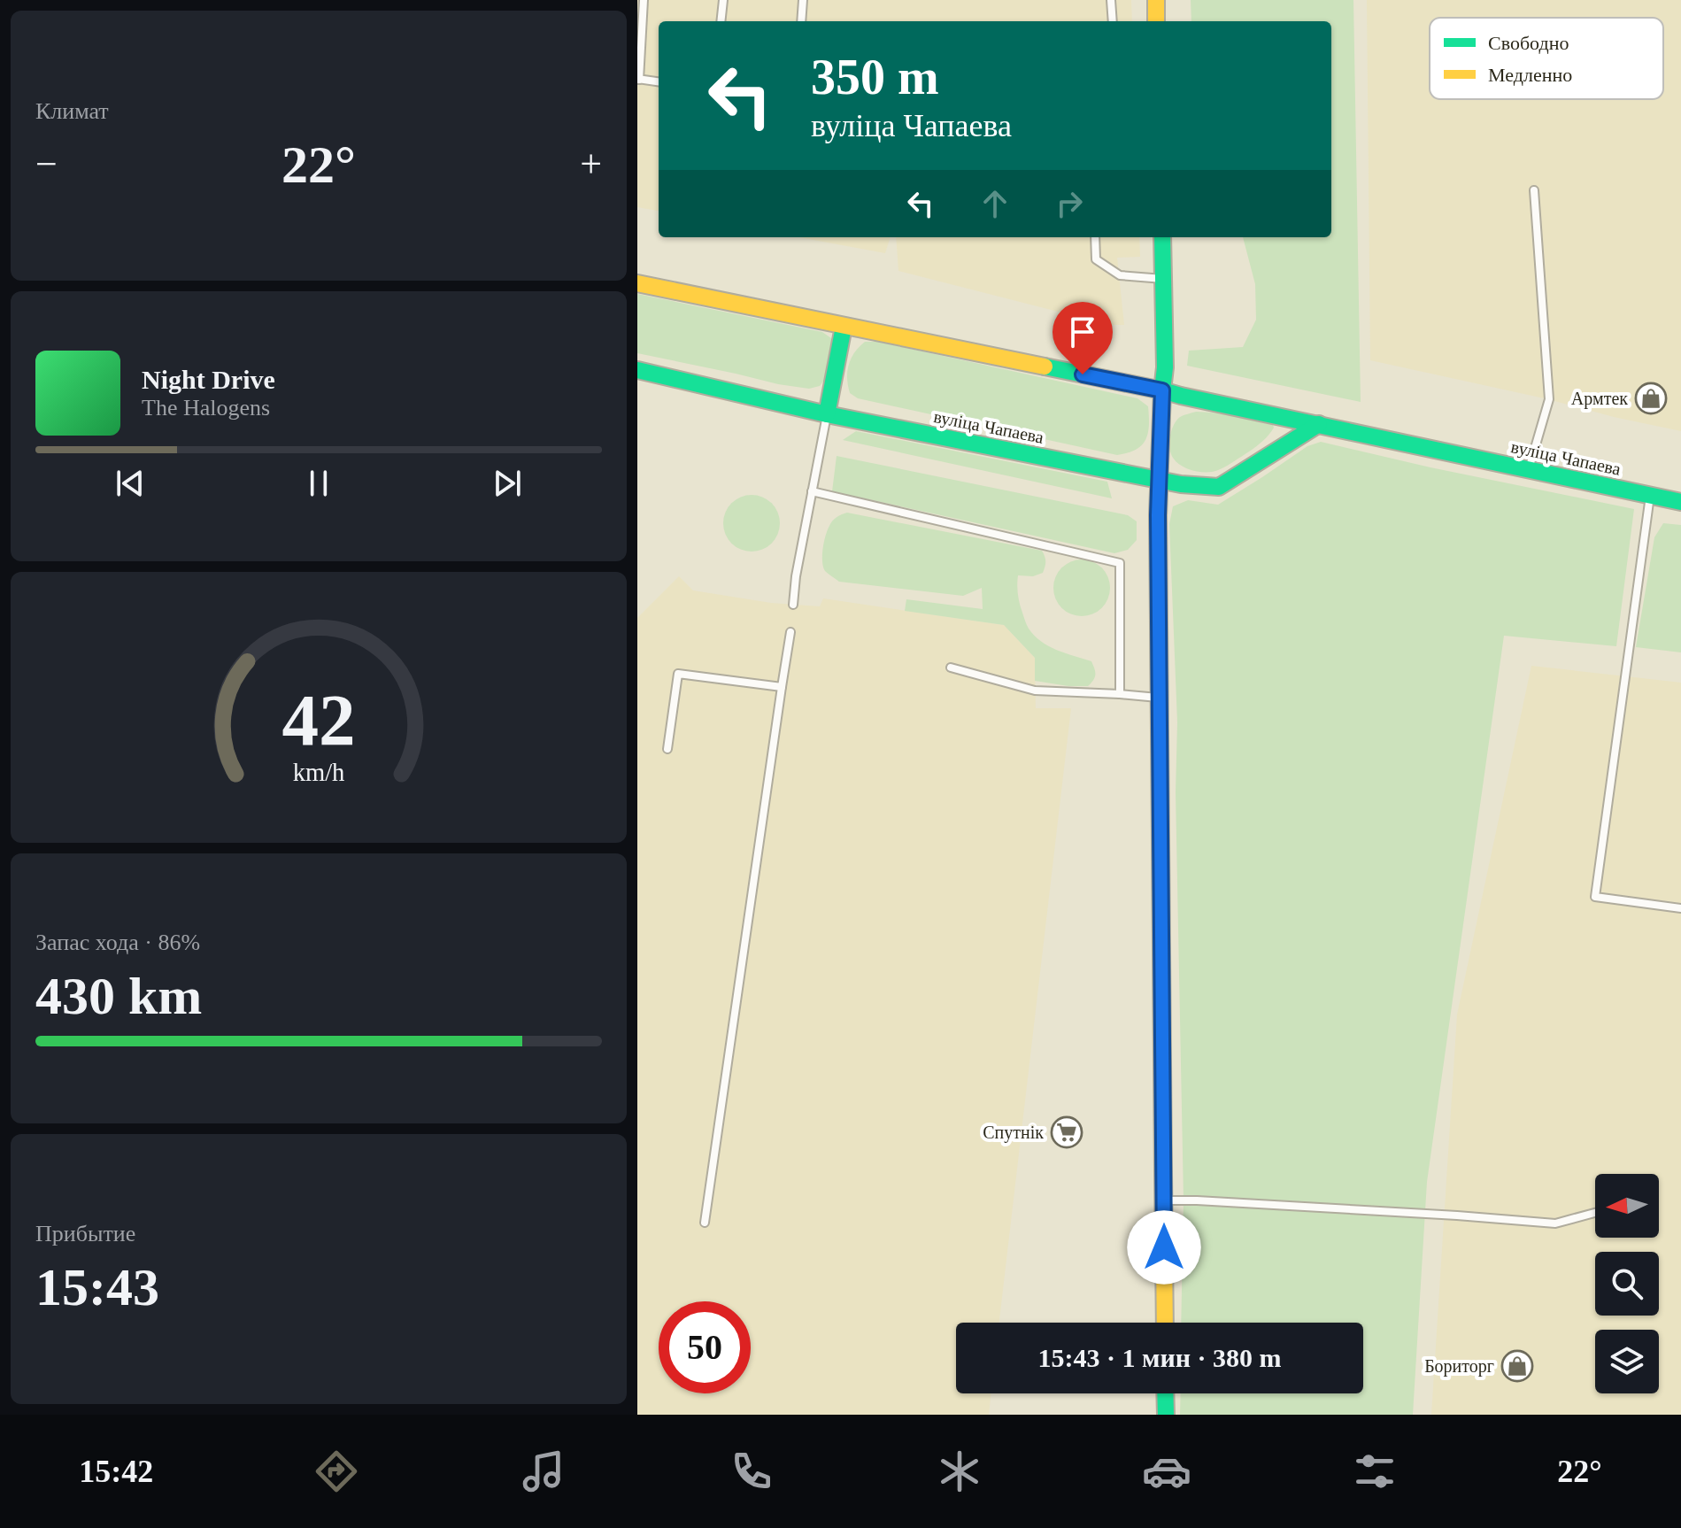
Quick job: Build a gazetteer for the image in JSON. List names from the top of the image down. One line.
{"streets":{"main road":["вуліца Чапаева"]},"places":{"shop":["Армтек","Бориторг"],"supermarket":["Спутнік"]},"legend":["Свободно","Медленно"],"north":"left","page":{"tile":["Климат",["Запас хода · 86%","430 km"],["Прибытие","15:43"]],"turn":["350 m","вуліца Чапаева"],"heat":["−","22°","+"],"song":["Night Drive","The Halogens"],"limit":"50","trip":"15:43 · 1 мин · 380 m","tabs":["15:42","22°"],"gauge":["42","km/h"]}}
